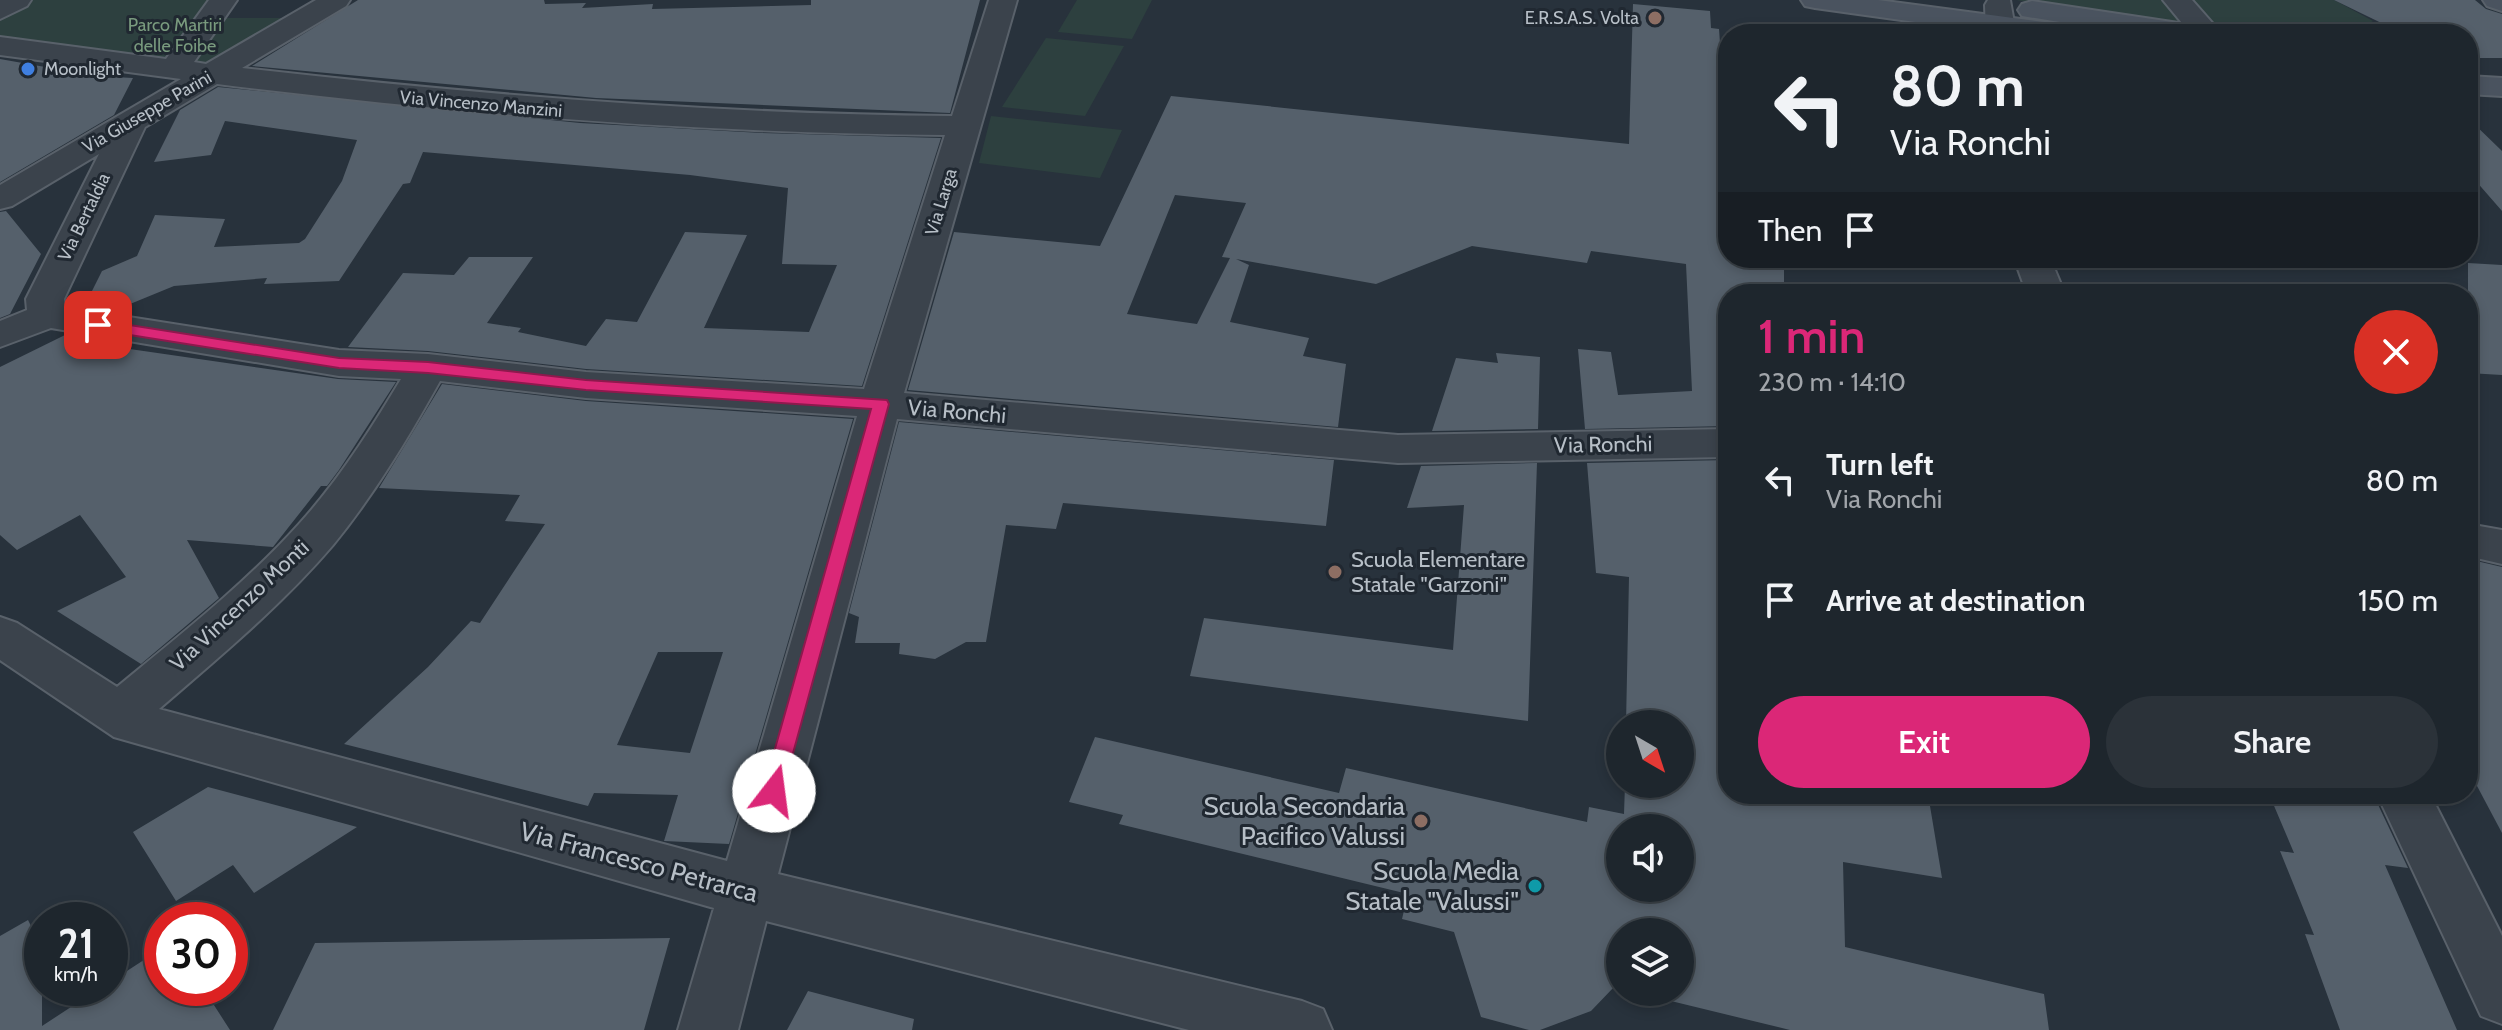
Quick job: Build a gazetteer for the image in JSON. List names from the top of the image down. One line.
{"streets":{"street":["Via Vincenzo Manzini","Via Giuseppe Parini","Via Larga","Via Bertaldia","Via Ronchi","Via Vincenzo Monti","Via Francesco Petrarca"]},"crossings":[["Via Vincenzo Manzini","Via Giuseppe Parini"],["Via Vincenzo Manzini","Via Larga"],["Via Giuseppe Parini","Via Bertaldia"],["Via Larga","Via Ronchi"],["Via Larga","Via Francesco Petrarca"],["Via Bertaldia","Via Ronchi"],["Via Ronchi","Via Vincenzo Monti"],["Via Vincenzo Monti","Via Francesco Petrarca"]],"parks":["Parco Martiri delle Foibe"],"places":["E.R.S.A.S. Volta","Moonlight","Scuola Elementare Statale \"Garzoni\"","Scuola Secondaria Pacifico Valussi","Scuola Media Statale \"Valussi\""],"north":"bottom right","page":{"turn":["80 m","Via Ronchi"],"then":"Then","heading":["1 min","230 m · 14:10"],"list":[{"name":"Turn left","note":"Via Ronchi","value":"80 m"},{"name":"Arrive at destination","value":"150 m"}],"buttons":["Exit","Share"],"speed":"21 km/h","limit":"30"}}
